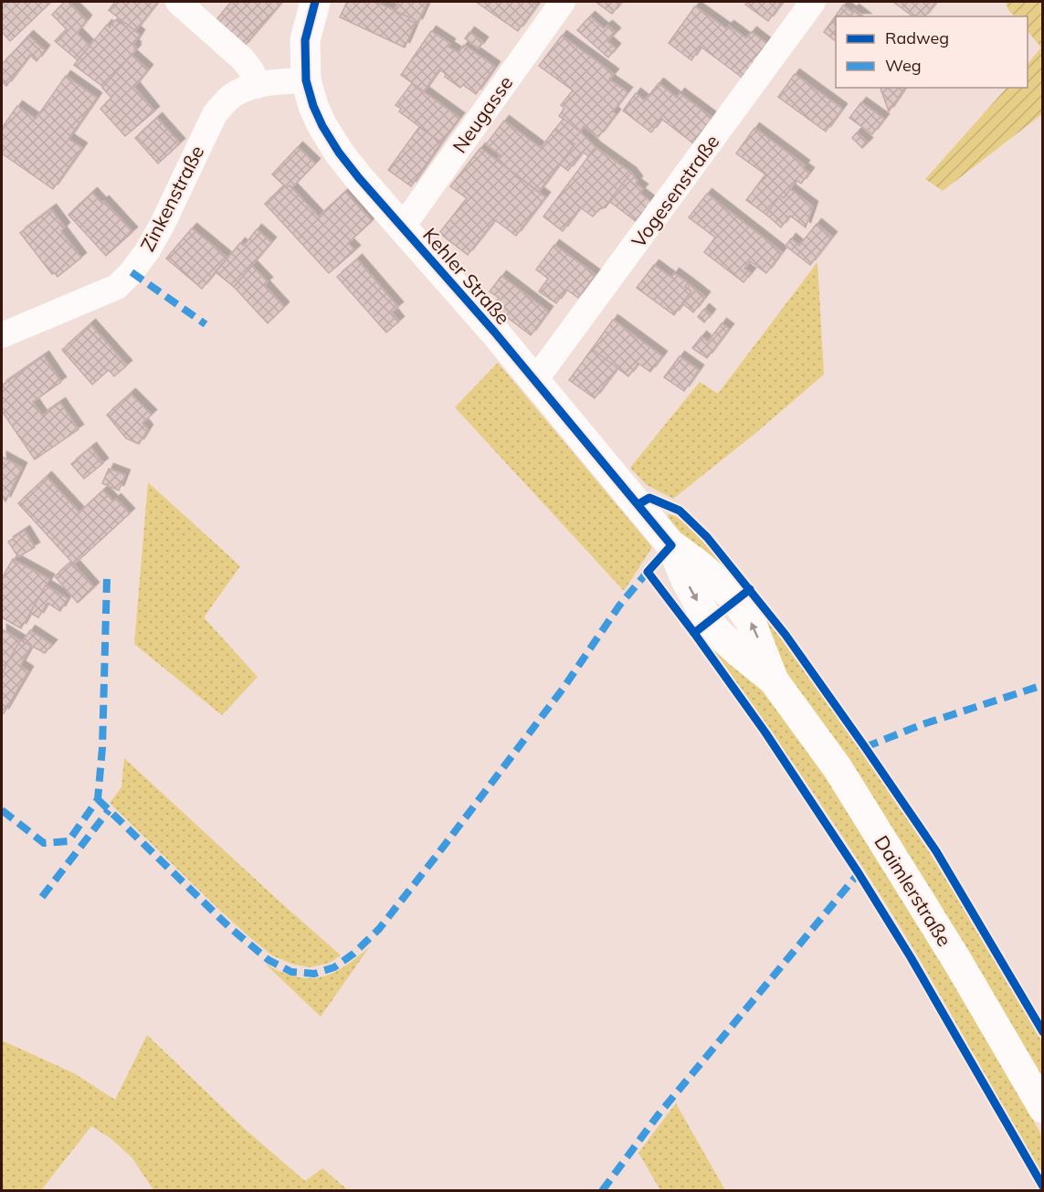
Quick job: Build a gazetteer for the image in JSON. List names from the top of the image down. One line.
{"streets":{"main road":["Kehler Straße","Daimlerstraße"],"street":["Neugasse","Vogesenstraße","Zinkenstraße"]},"crossings":[["Neugasse","Kehler Straße"],["Vogesenstraße","Kehler Straße"],["Zinkenstraße","Kehler Straße"],["Kehler Straße","Daimlerstraße"]],"legend":["Radweg","Weg"]}
